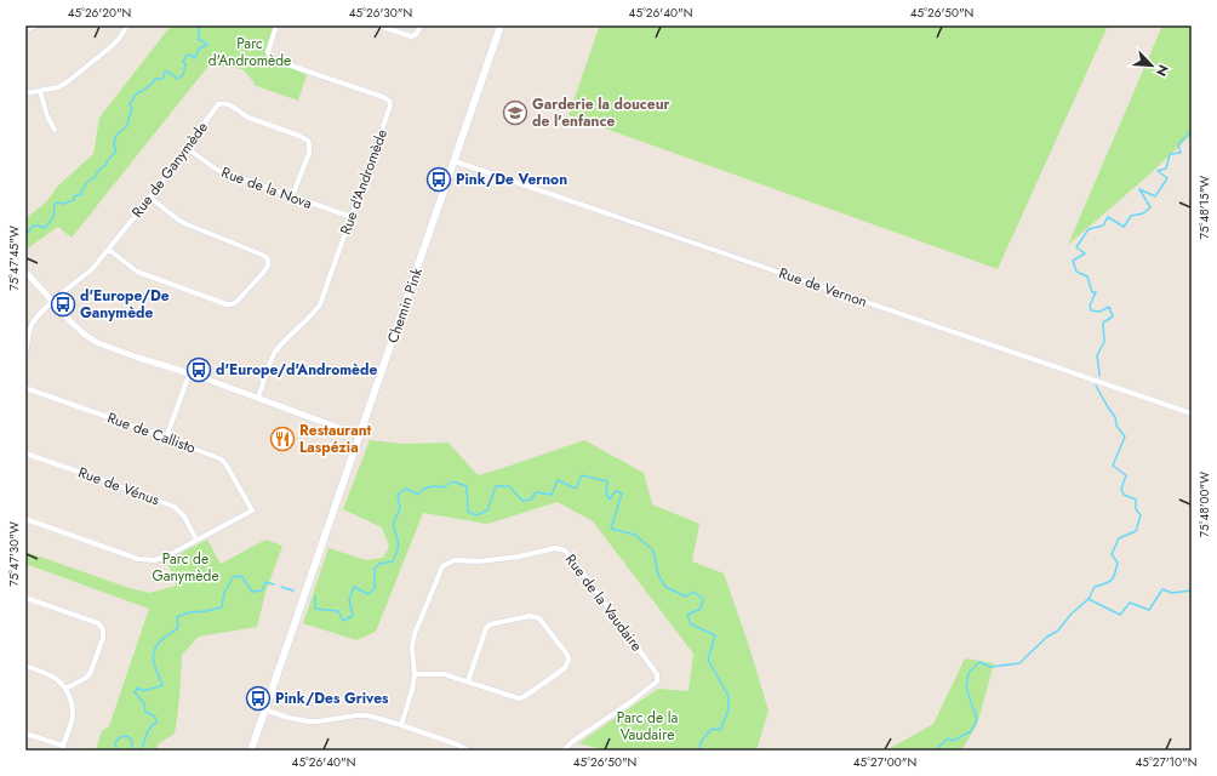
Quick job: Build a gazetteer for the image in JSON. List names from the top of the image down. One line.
{"streets":{"main road":["Chemin Pink"],"street":["Rue de Ganymède","Rue d'Andromède","Rue de la Nova","Rue de Vernon","Rue de Callisto","Rue de Vénus","Rue de la Vaudaire"]},"crossings":[["Rue de Ganymède","Rue de la Nova"],["Rue d'Andromède","Rue de la Nova"],["Rue de Vernon","Chemin Pink"],["Rue de Callisto","Rue de Vénus"]],"parks":["Parc d'Andromède","Parc de Ganymède","Parc de la Vaudaire"],"places":{"school or university":["Garderie la douceur de l'enfance"],"bus stop":["Pink/De Vernon","d'Europe/De Ganymède","d'Europe/d'Andromède","Pink/Des Grives"],"restaurant":["Restaurant Laspézia"]},"north":"bottom right","coordinates":["45°26'20\"N","45°26'30\"N","45°26'40\"N","45°26'50\"N","75°48'15\"W","75°47'45\"W","75°48'00\"W","75°47'30\"W","45°27'00\"N","45°27'10\"N"]}
